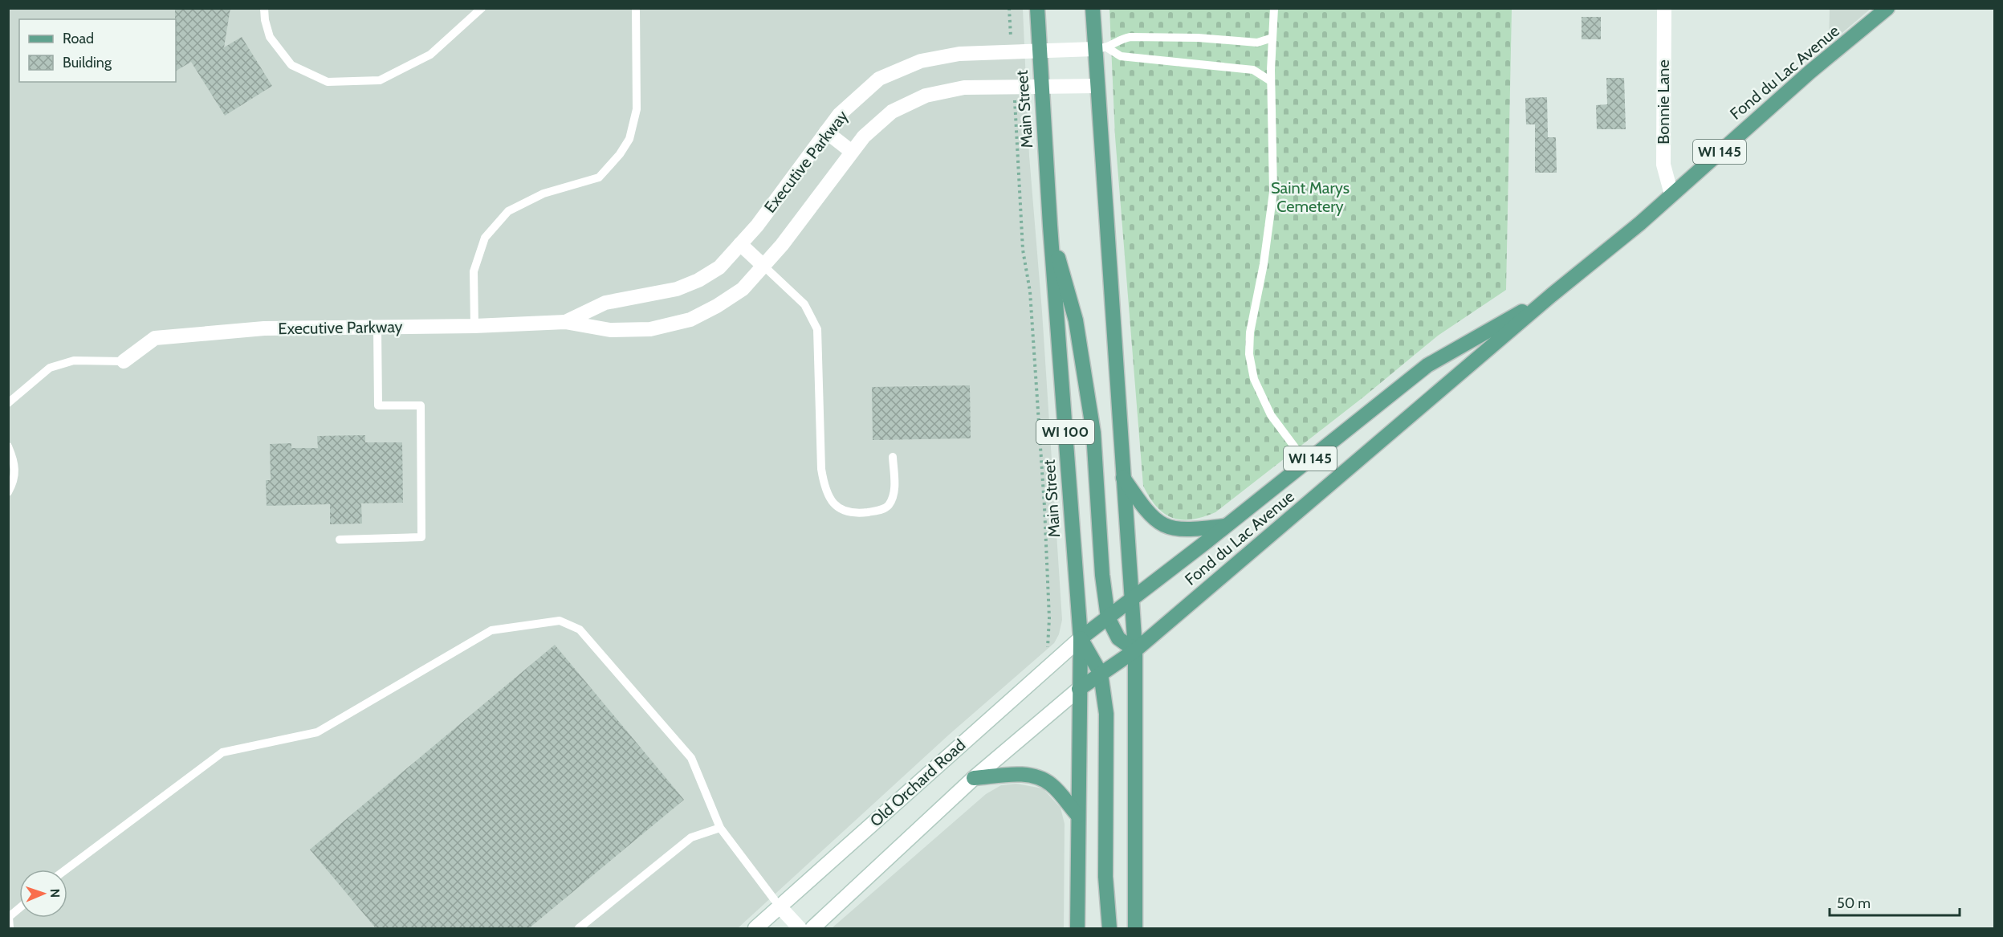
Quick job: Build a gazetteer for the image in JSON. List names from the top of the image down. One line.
{"streets":{"main road":["Fond du Lac Avenue","Main Street","WI 145","WI 100"],"street":["Bonnie Lane","Executive Parkway","Old Orchard Road"]},"crossings":[["Fond du Lac Avenue","Bonnie Lane"],["Fond du Lac Avenue","Main Street"],["Fond du Lac Avenue","Old Orchard Road"],["Main Street","Executive Parkway"],["Main Street","Old Orchard Road"]],"parks":["Saint Marys Cemetery"],"legend":["Road","Building"],"scale_bar":"50 m","north":"right"}
